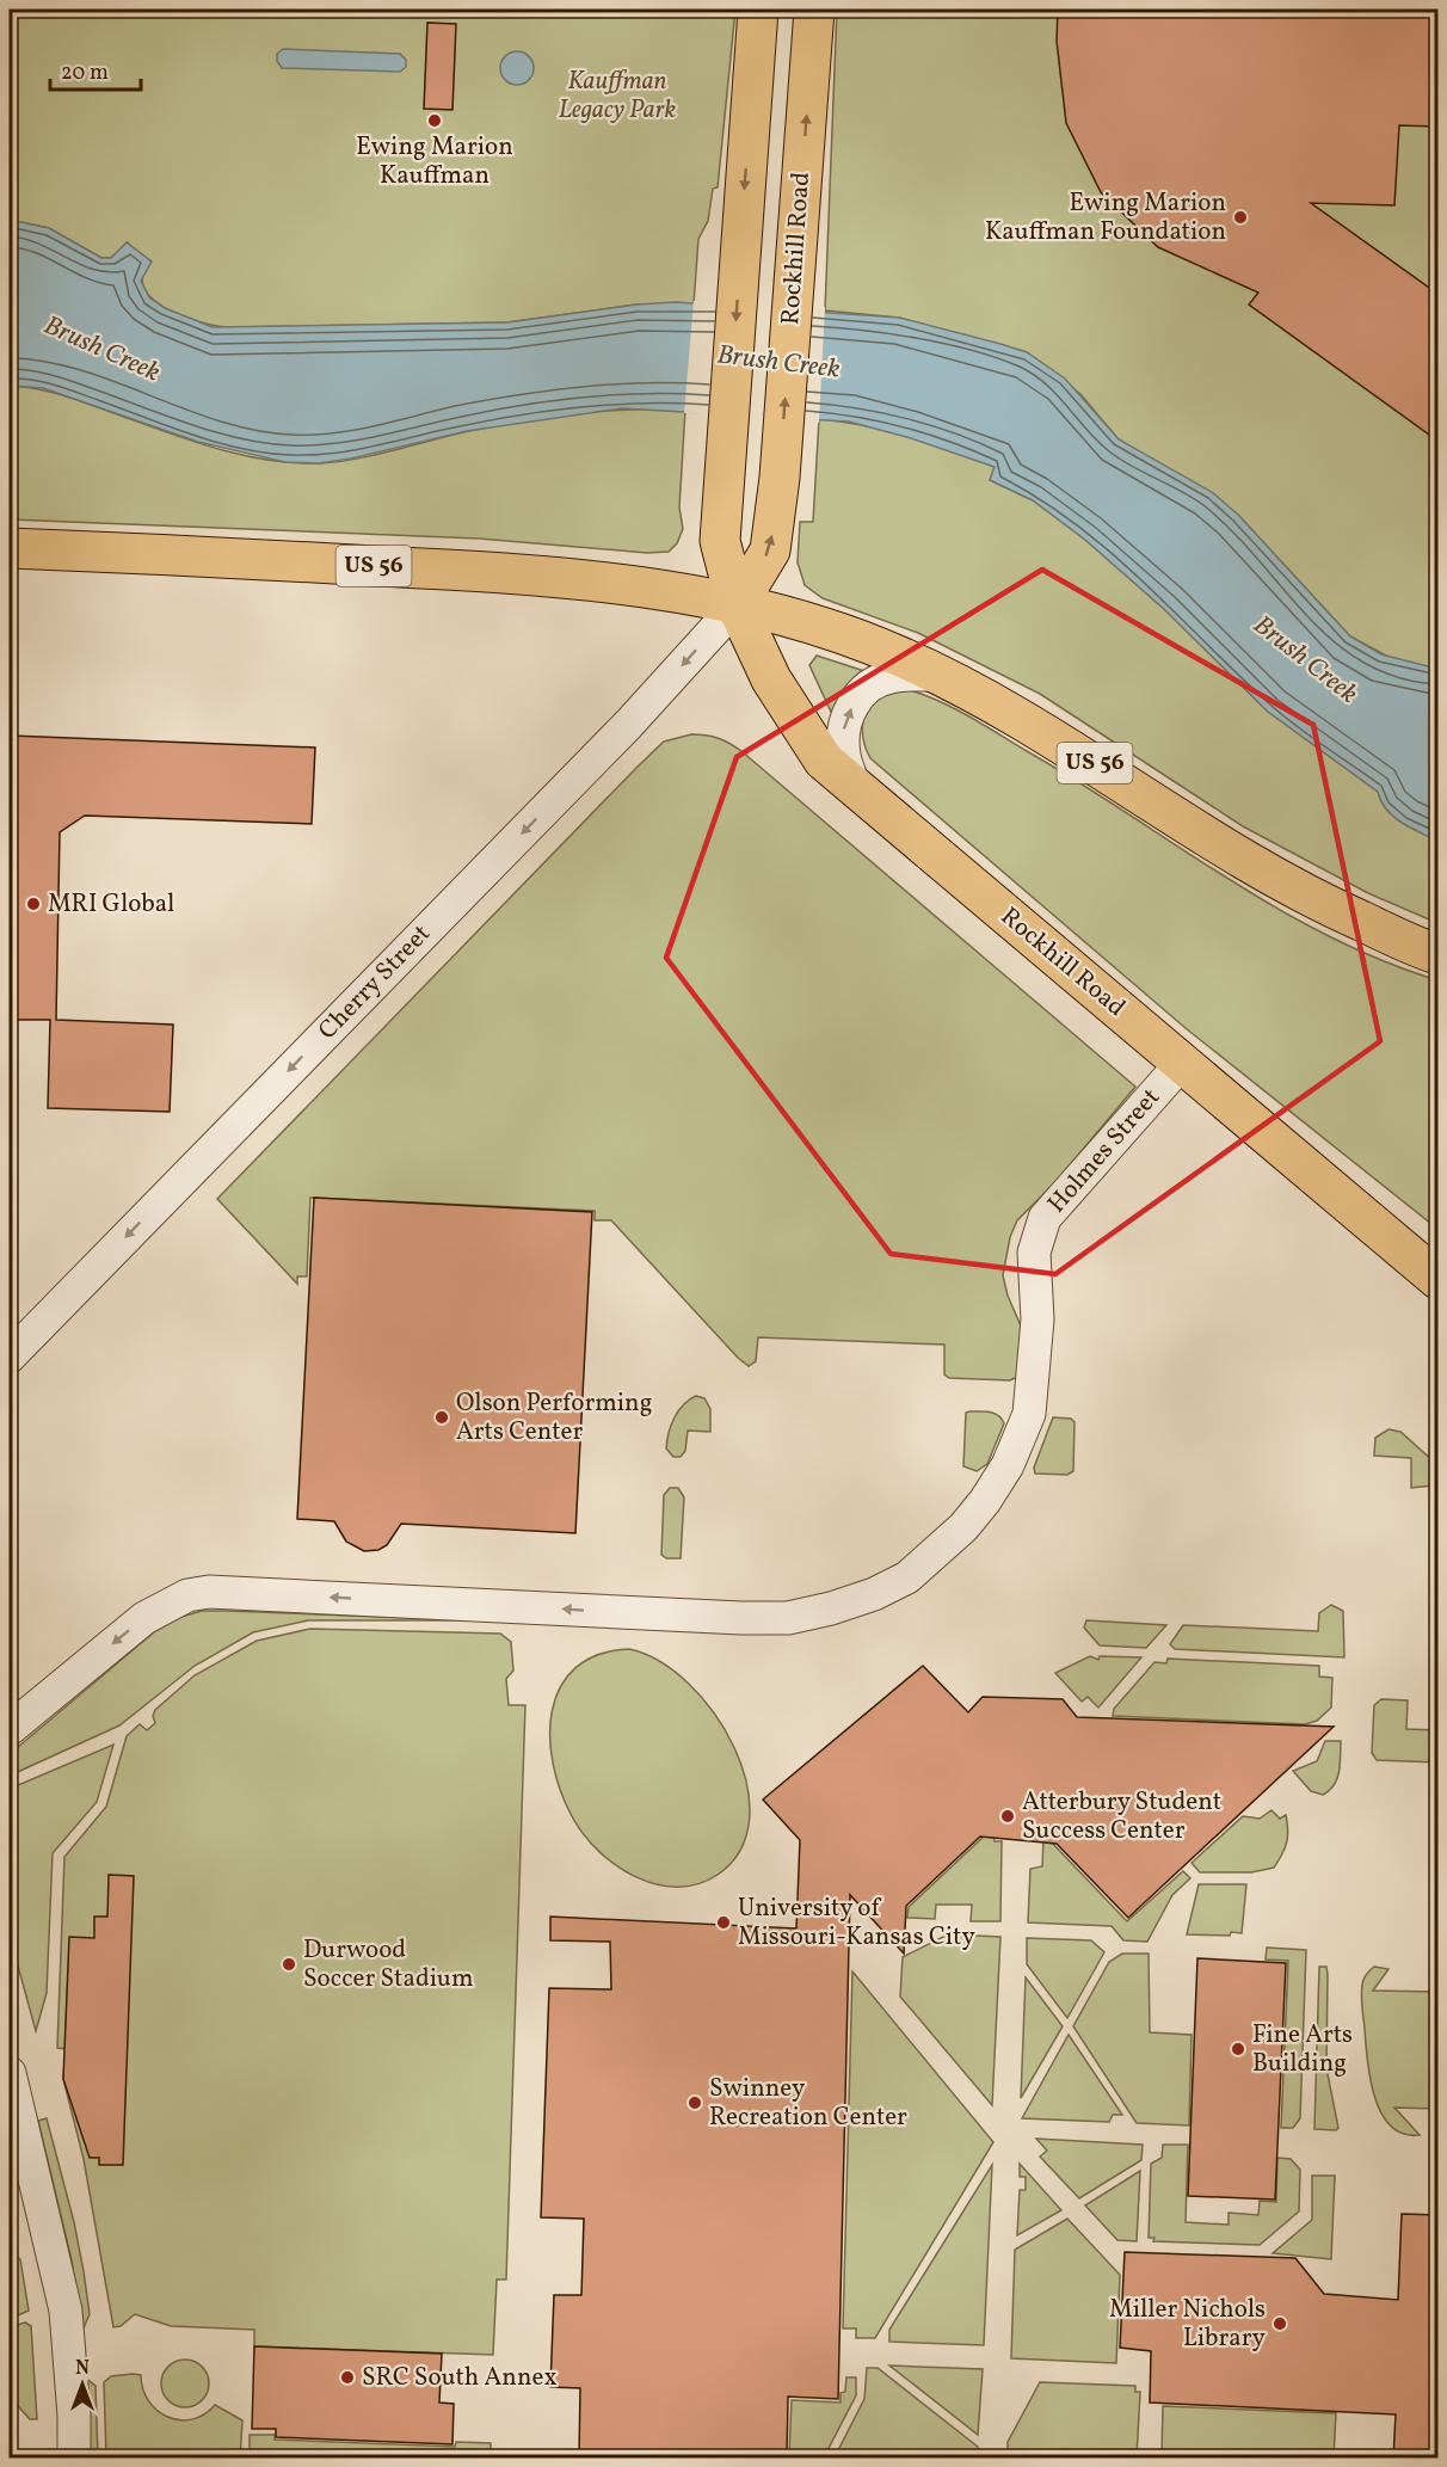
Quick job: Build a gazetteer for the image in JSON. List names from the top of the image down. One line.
{"streets":{"main road":["Rockhill Road","US 56"],"street":["Cherry Street","Holmes Street"]},"crossings":[["Rockhill Road","US 56"],["Rockhill Road","Cherry Street"],["Rockhill Road","Holmes Street"],["US 56","Cherry Street"]],"one_way":["Cherry Street","Holmes Street"],"water":["Brush Creek"],"parks":["Kauffman Legacy Park"],"places":["Ewing Marion Kauffman","Ewing Marion Kauffman Foundation","MRI Global","Olson Performing Arts Center","Atterbury Student Success Center","University of Missouri-Kansas City","Durwood Soccer Stadium","Fine Arts Building","Swinney Recreation Center","Miller Nichols Library","SRC South Annex"],"scale_bar":"20 m","north":"top"}
